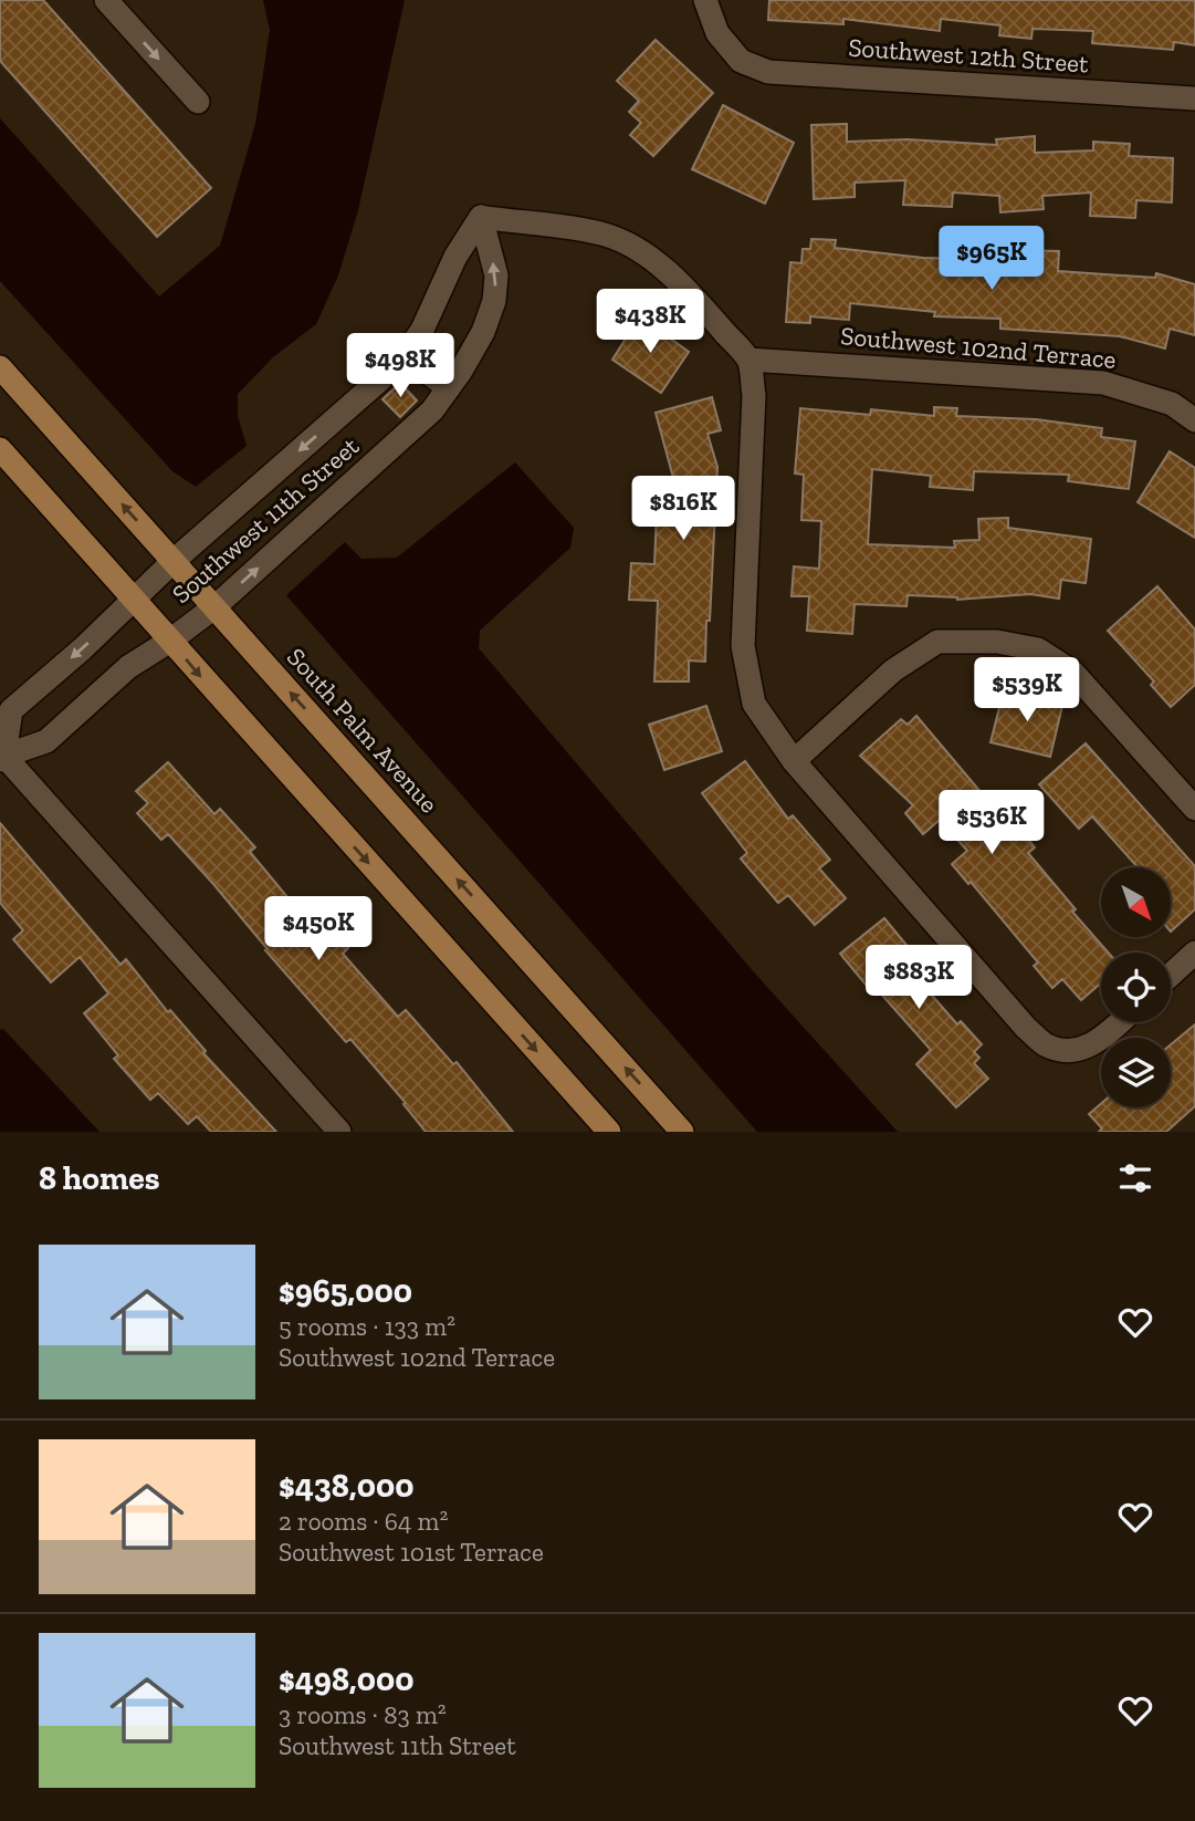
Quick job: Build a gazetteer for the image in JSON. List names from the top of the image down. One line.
{"streets":{"main road":["South Palm Avenue"],"street":["Southwest 12th Street","Southwest 102nd Terrace","Southwest 11th Street"]},"crossings":[["Southwest 11th Street","South Palm Avenue"]],"north":"bottom right","page":{"price":["$965K","$438K","$498K","$816K","$539K","$536K","$450K","$883K"],"heading":"8 homes","list":[{"name":"$965,000","note":"5 rooms · 133 m² · Southwest 102nd Terrace"},{"name":"$438,000","note":"2 rooms · 64 m² · Southwest 101st Terrace"},{"name":"$498,000","note":"3 rooms · 83 m² · Southwest 11th Street"}]}}
